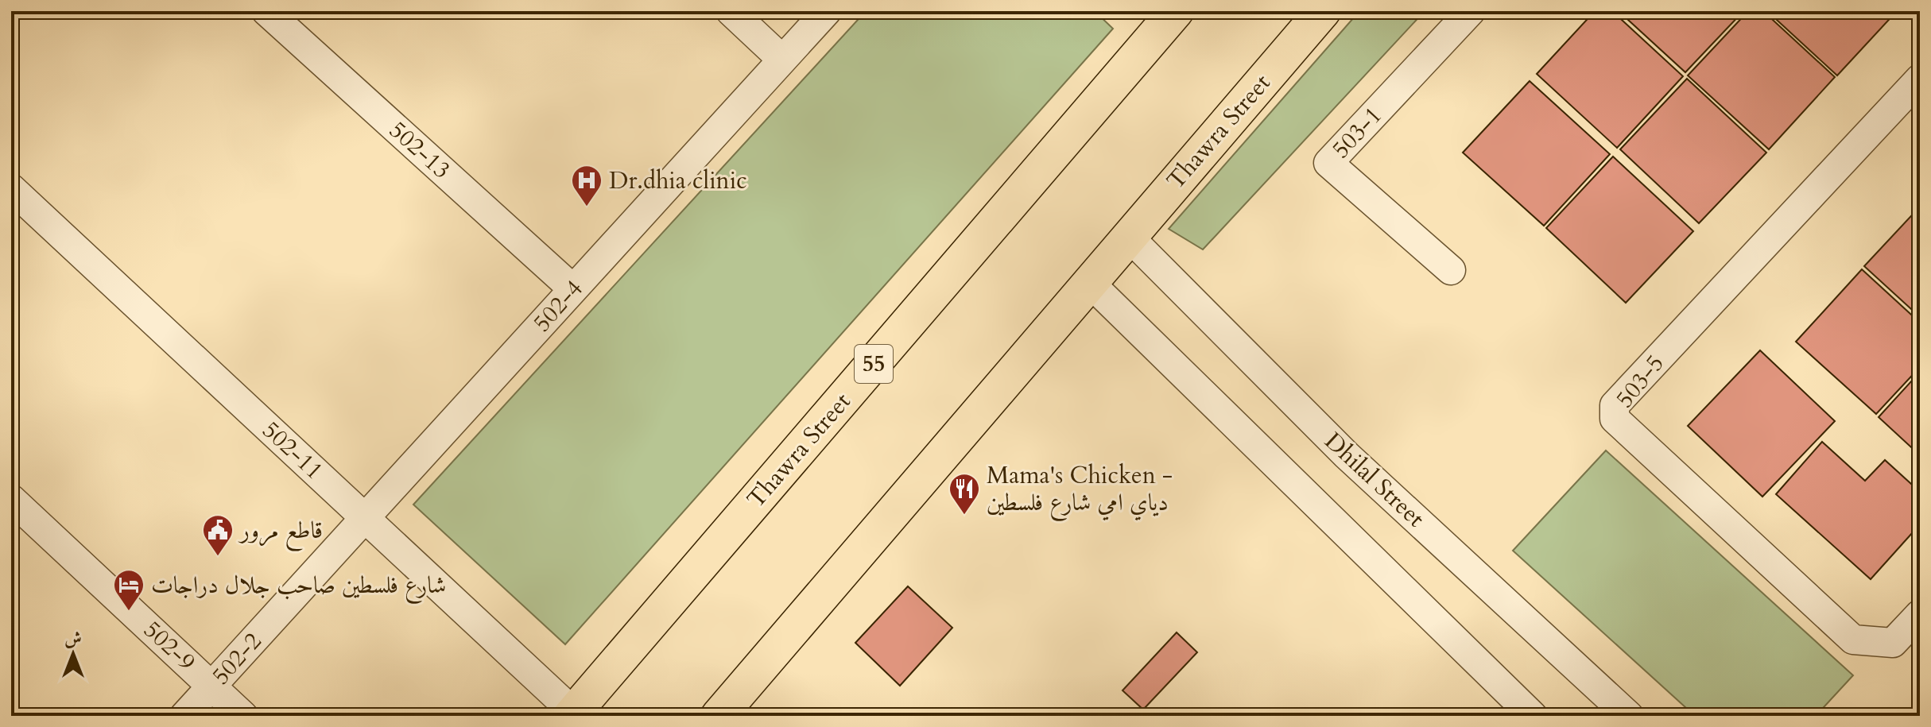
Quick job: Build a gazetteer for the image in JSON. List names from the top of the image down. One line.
{"streets":{"main road":["Thawra Street","55"],"street":["503-1","502-13","502-4","503-5","502-11","Dhilal Street","502-9","502-2"]},"crossings":[["Thawra Street","502-11"],["Thawra Street","Dhilal Street"],["502-13","502-4"],["502-4","502-11"],["502-4","502-2"],["502-9","502-2"]],"places":{"hospital":["Dr.dhia clinic"],"restaurant":["Mama's Chicken - دياي امي شارع فلسطين"],"public building":["قاطع مرور"],"hotel":["شارع فلسطين صاحب جلال دراجات"]},"north":"top"}
